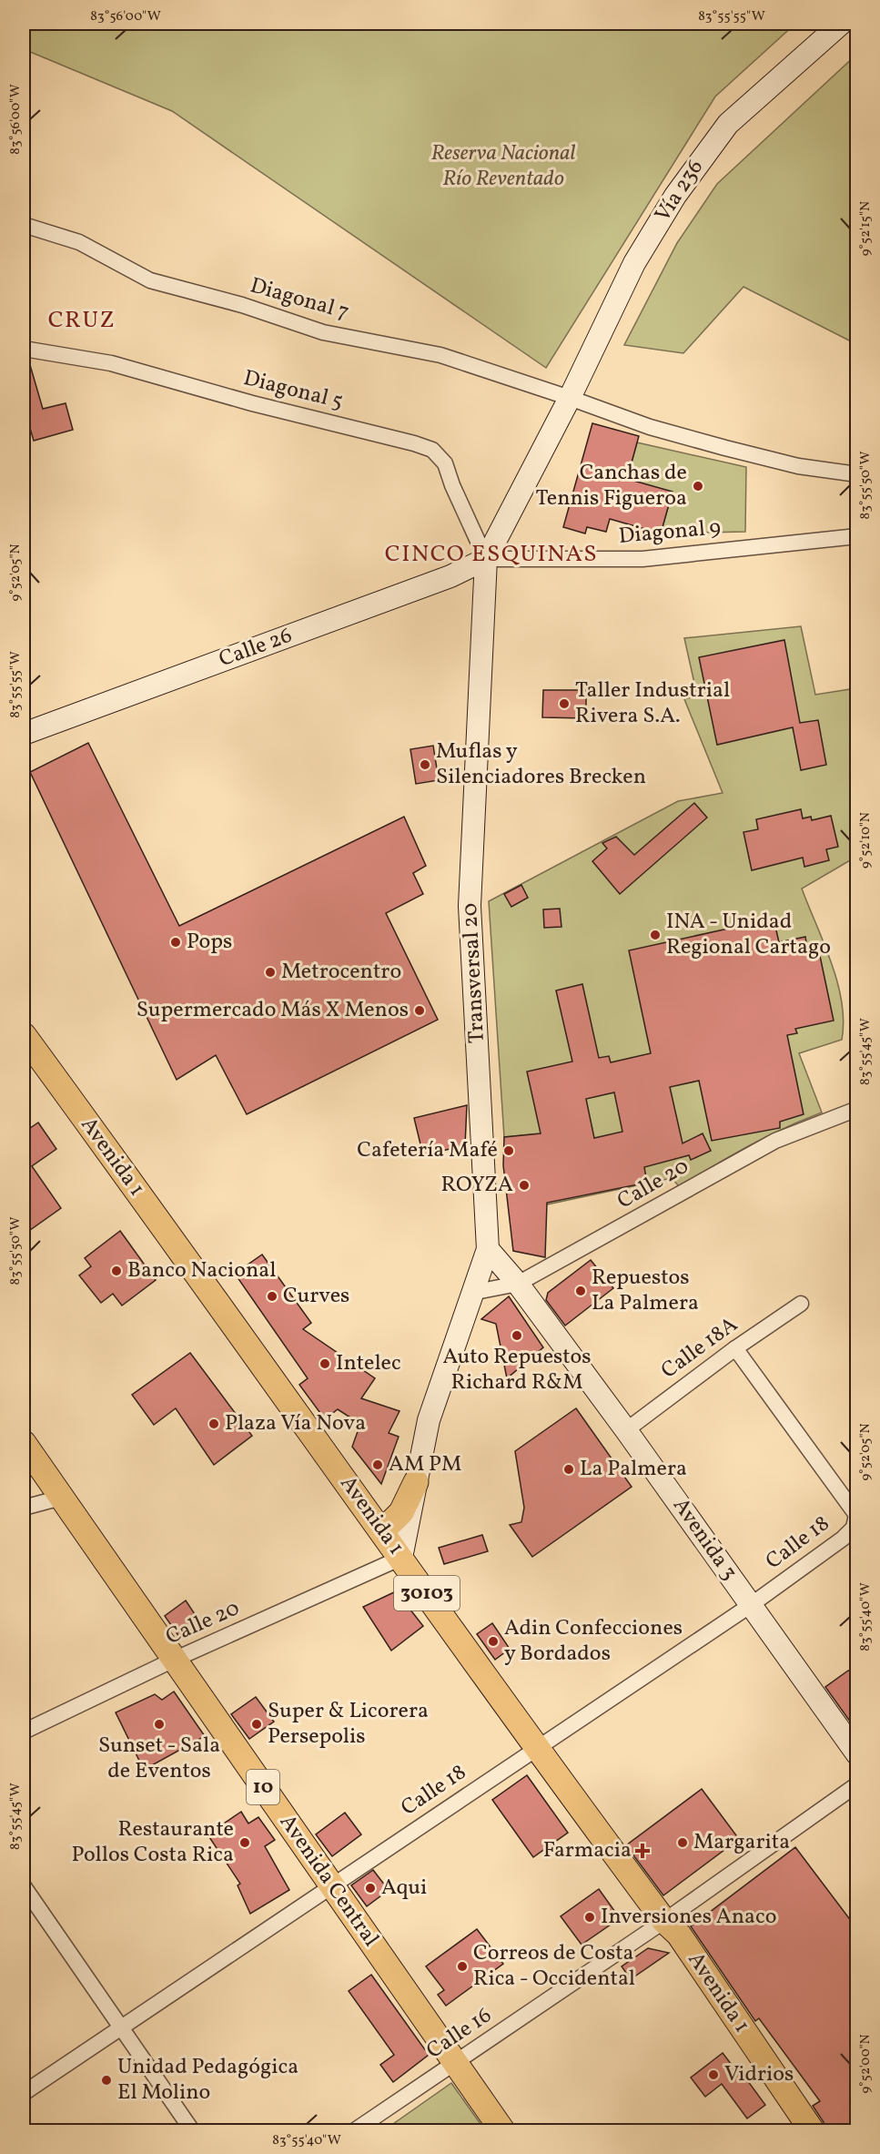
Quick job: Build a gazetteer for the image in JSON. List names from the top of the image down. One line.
{"streets":{"main road":["Avenida 1","30103","10","Avenida Central"],"street":["Vía 236","Diagonal 7","Diagonal 5","Diagonal 9","Calle 26","Transversal 20","Calle 20","Calle 18A","Avenida 3","Calle 18","Calle 16"]},"crossings":[["Vía 236","Diagonal 7"],["Vía 236","Transversal 20"],["Diagonal 7","Transversal 20"],["Diagonal 5","Diagonal 9"],["Diagonal 5","Calle 26"],["Diagonal 5","Transversal 20"],["Diagonal 9","Calle 26"],["Diagonal 9","Transversal 20"],["Calle 26","Transversal 20"],["Transversal 20","Avenida 1"],["Transversal 20","Calle 20"],["Transversal 20","Avenida 3"],["Avenida 1","Calle 20"],["Avenida 1","Calle 18"],["Avenida 1","Calle 16"],["Calle 20","Avenida 3"],["Calle 20","Avenida Central"],["Calle 18A","Avenida 3"],["Avenida 3","Calle 18"],["Calle 18","Avenida Central"],["Avenida Central","Calle 16"]],"districts":["CRUZ","CINCO ESQUINAS"],"parks":["Reserva Nacional Río Reventado"],"places":{"other":["Canchas de Tennis Figueroa","Taller Industrial Rivera S.A.","Muflas y Silenciadores Brecken","INA - Unidad Regional Cartago","Pops","Metrocentro","Supermercado Más X Menos","Cafetería Mafé","ROYZA","Banco Nacional","Repuestos La Palmera","Curves","Auto Repuestos Richard R&M","Intelec","Plaza Vía Nova","AM PM","La Palmera","Adin Confecciones y Bordados","Sunset - Sala de Eventos","Super & Licorera Persepolis","Restaurante Pollos Costa Rica","Margarita","Aqui","Inversiones Anaco","Correos de Costa Rica - Occidental","Vidrios","Unidad Pedagógica El Molino"],"health":["Farmacia"]},"coordinates":["83°56'00\"W","83°55'55\"W","9°52'15\"N","83°55'50\"W","9°52'05\"N","9°52'10\"N","83°55'45\"W","83°55'40\"W","9°52'00\"N"]}
